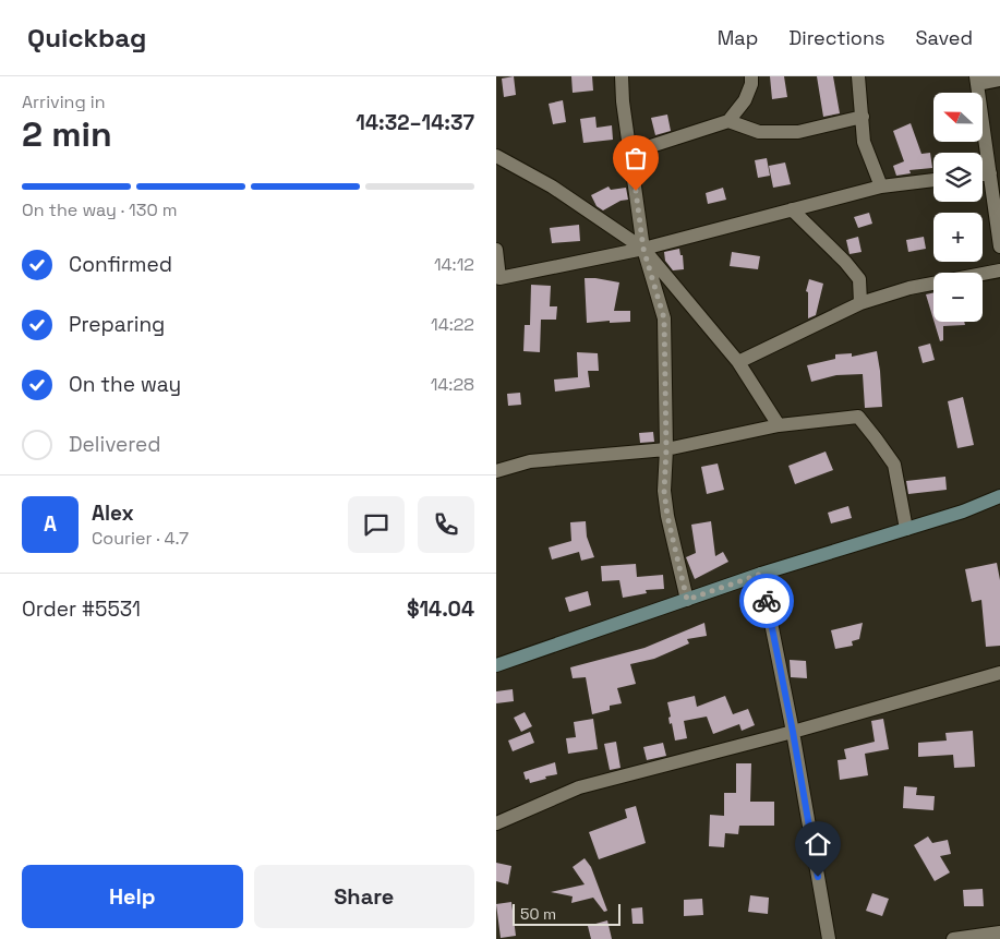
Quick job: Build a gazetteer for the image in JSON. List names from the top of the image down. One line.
{"scale_bar":"50 m","north":"left","page":{"header":"Quickbag","nav":["Map","Directions","Saved"],"heading":["2 min","Arriving in","14:32–14:37"],"panel":["Alex","Courier · 4.7","Order #5531","$14.04"],"map_buttons":["+","−"],"bar":"On the way · 130 m","list":[["Confirmed","14:12"],["Preparing","14:22"],["On the way","14:28"],"Delivered"],"round":"A","buttons":["Help","Share"],"scale":"50 m"}}
